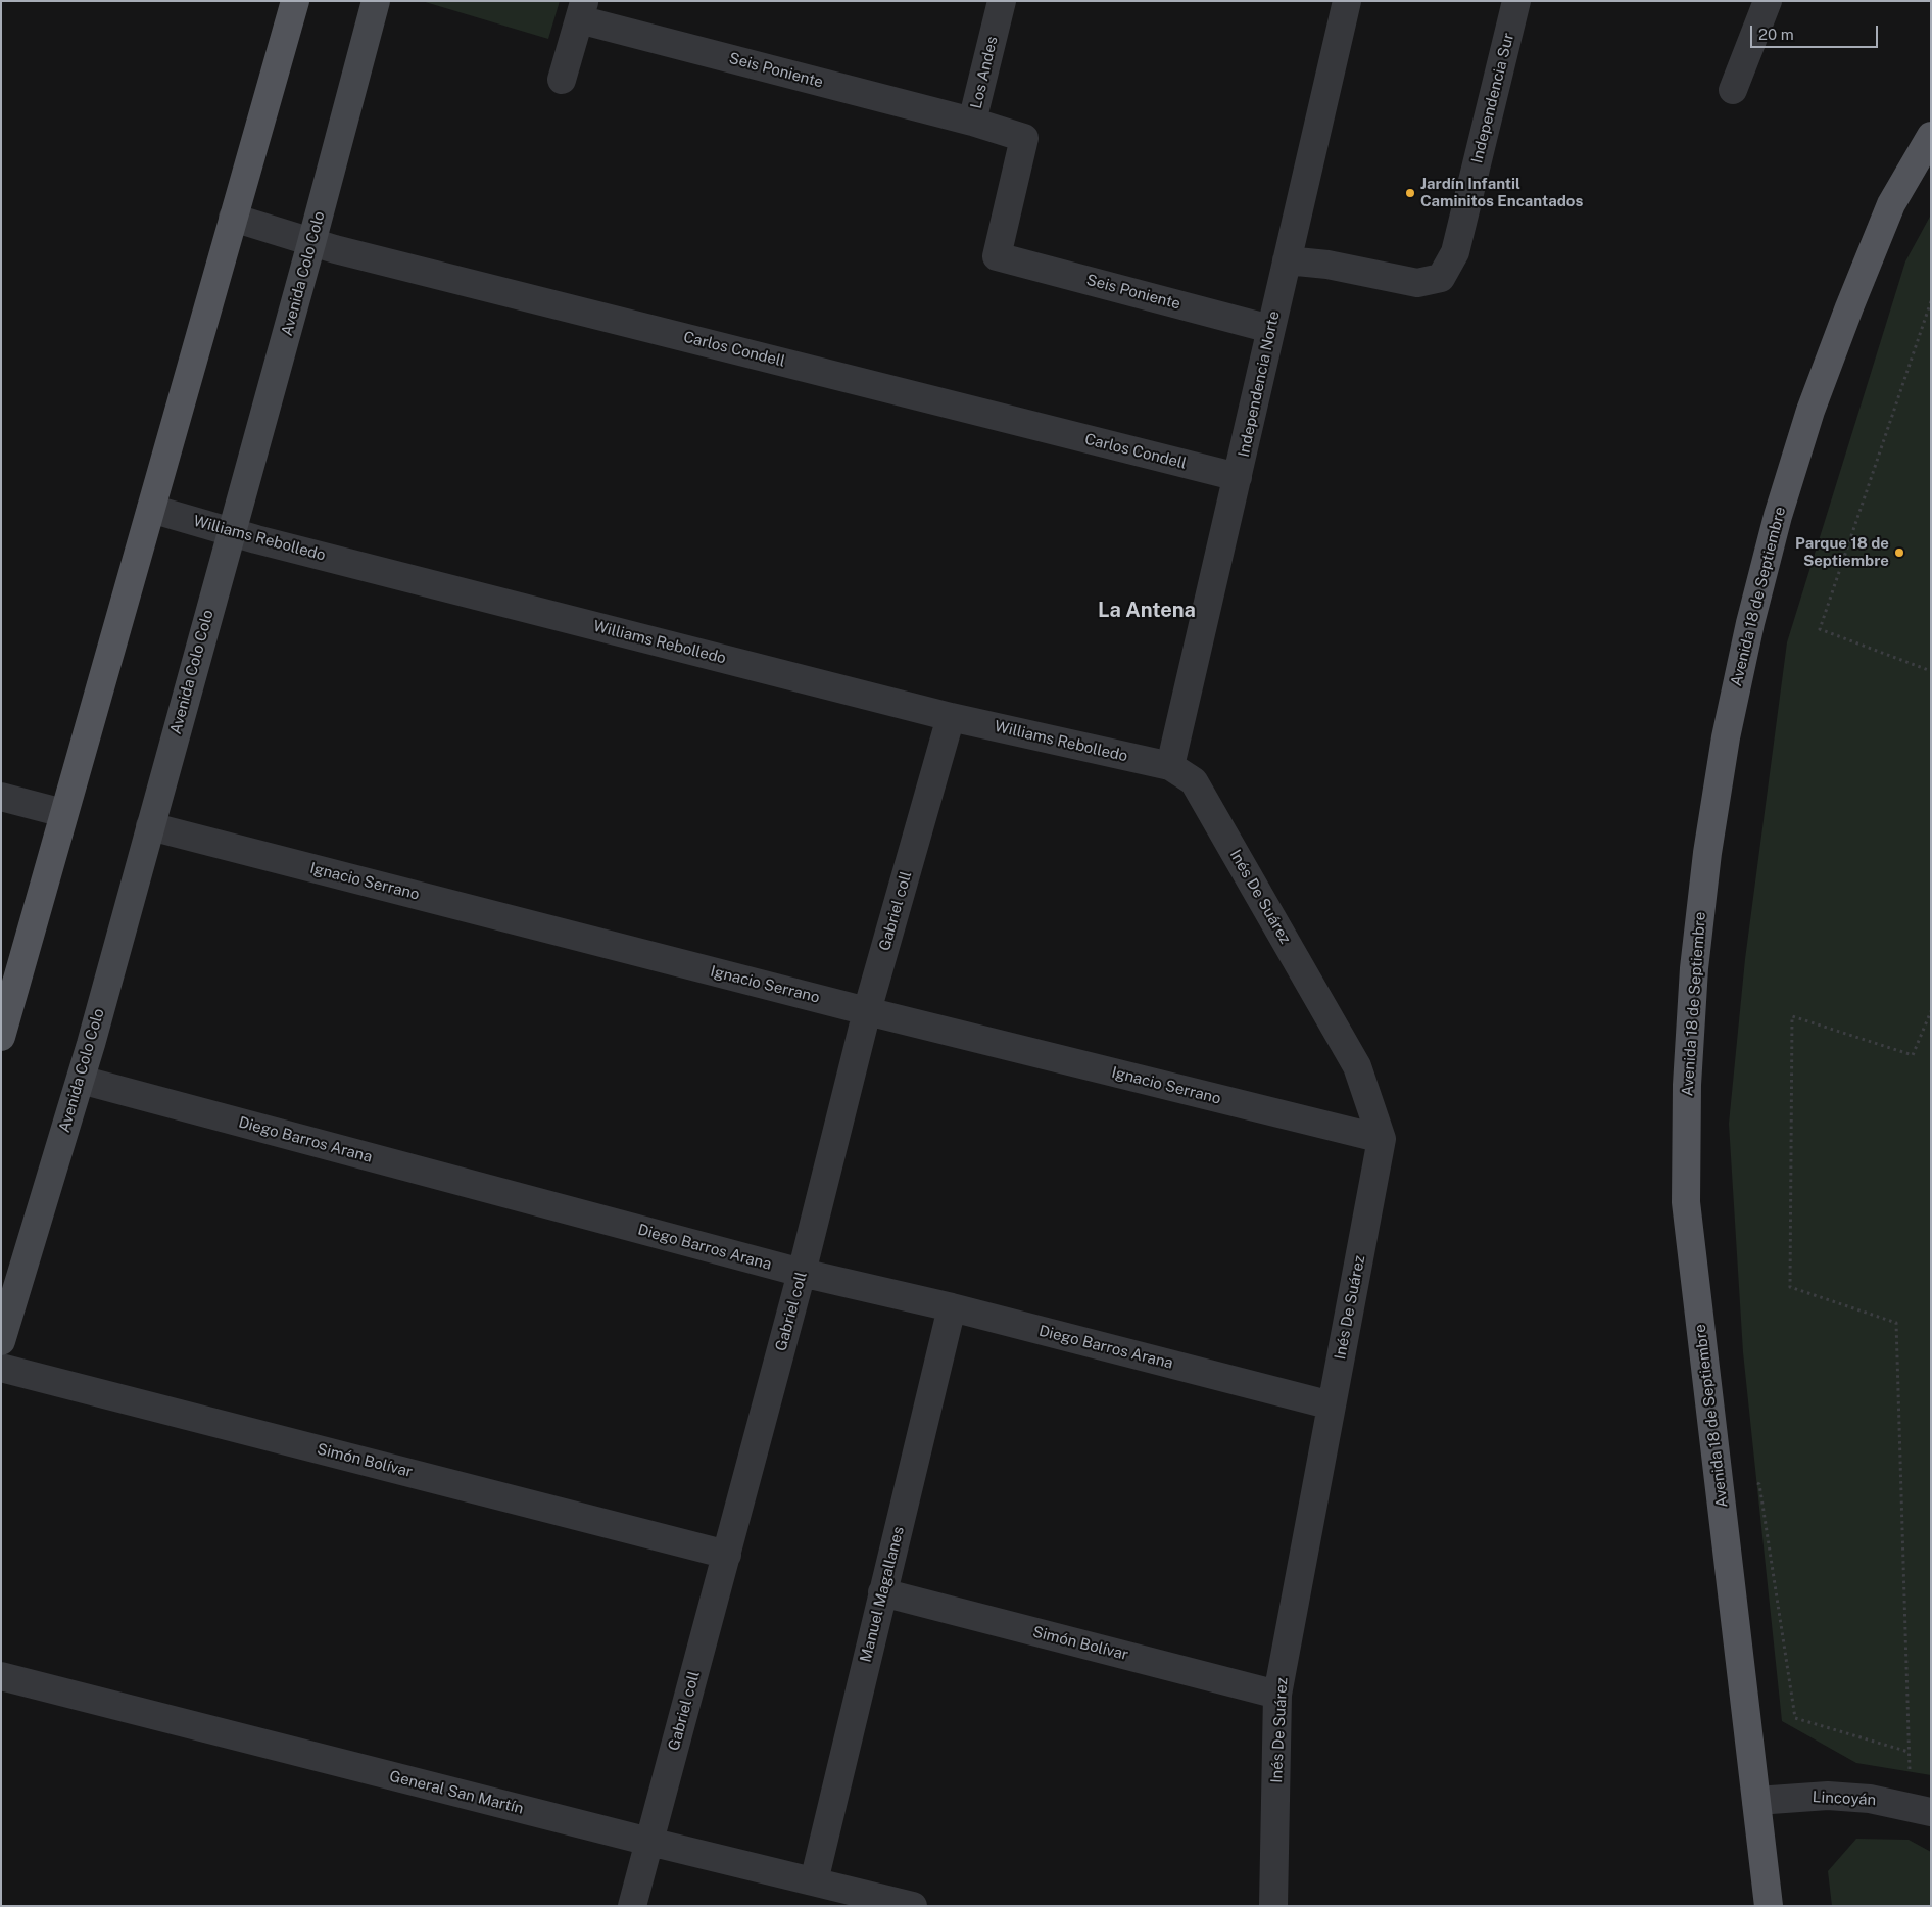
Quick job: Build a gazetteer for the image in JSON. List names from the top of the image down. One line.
{"streets":{"main road":["Avenida 18 de Septiembre"],"street":["Seis Poniente","Los Andes","Independencia Sur","Avenida Colo Colo","Carlos Condell","Independencia Norte","Williams Rebolledo","Ignacio Serrano","Inés De Suárez","Gabriel coll","Diego Barros Arana","Simón Bolívar","Manuel Magallanes","General San Martín","Lincoyán"]},"crossings":[["Seis Poniente","Los Andes"],["Seis Poniente","Independencia Norte"],["Independencia Sur","Independencia Norte"],["Avenida Colo Colo","Carlos Condell"],["Avenida Colo Colo","Williams Rebolledo"],["Avenida Colo Colo","Ignacio Serrano"],["Avenida Colo Colo","Diego Barros Arana"],["Carlos Condell","Independencia Norte"],["Independencia Norte","Williams Rebolledo"],["Independencia Norte","Inés De Suárez"],["Williams Rebolledo","Inés De Suárez"],["Williams Rebolledo","Gabriel coll"],["Avenida 18 de Septiembre","Lincoyán"],["Ignacio Serrano","Inés De Suárez"],["Ignacio Serrano","Gabriel coll"],["Inés De Suárez","Diego Barros Arana"],["Inés De Suárez","Simón Bolívar"],["Gabriel coll","Diego Barros Arana"],["Gabriel coll","Simón Bolívar"],["Gabriel coll","General San Martín"],["Diego Barros Arana","Manuel Magallanes"],["Simón Bolívar","Manuel Magallanes"],["Manuel Magallanes","General San Martín"]],"districts":["La Antena"],"places":["Jardín Infantil Caminitos Encantados","Parque 18 de Septiembre"],"scale_bar":"20 m"}
